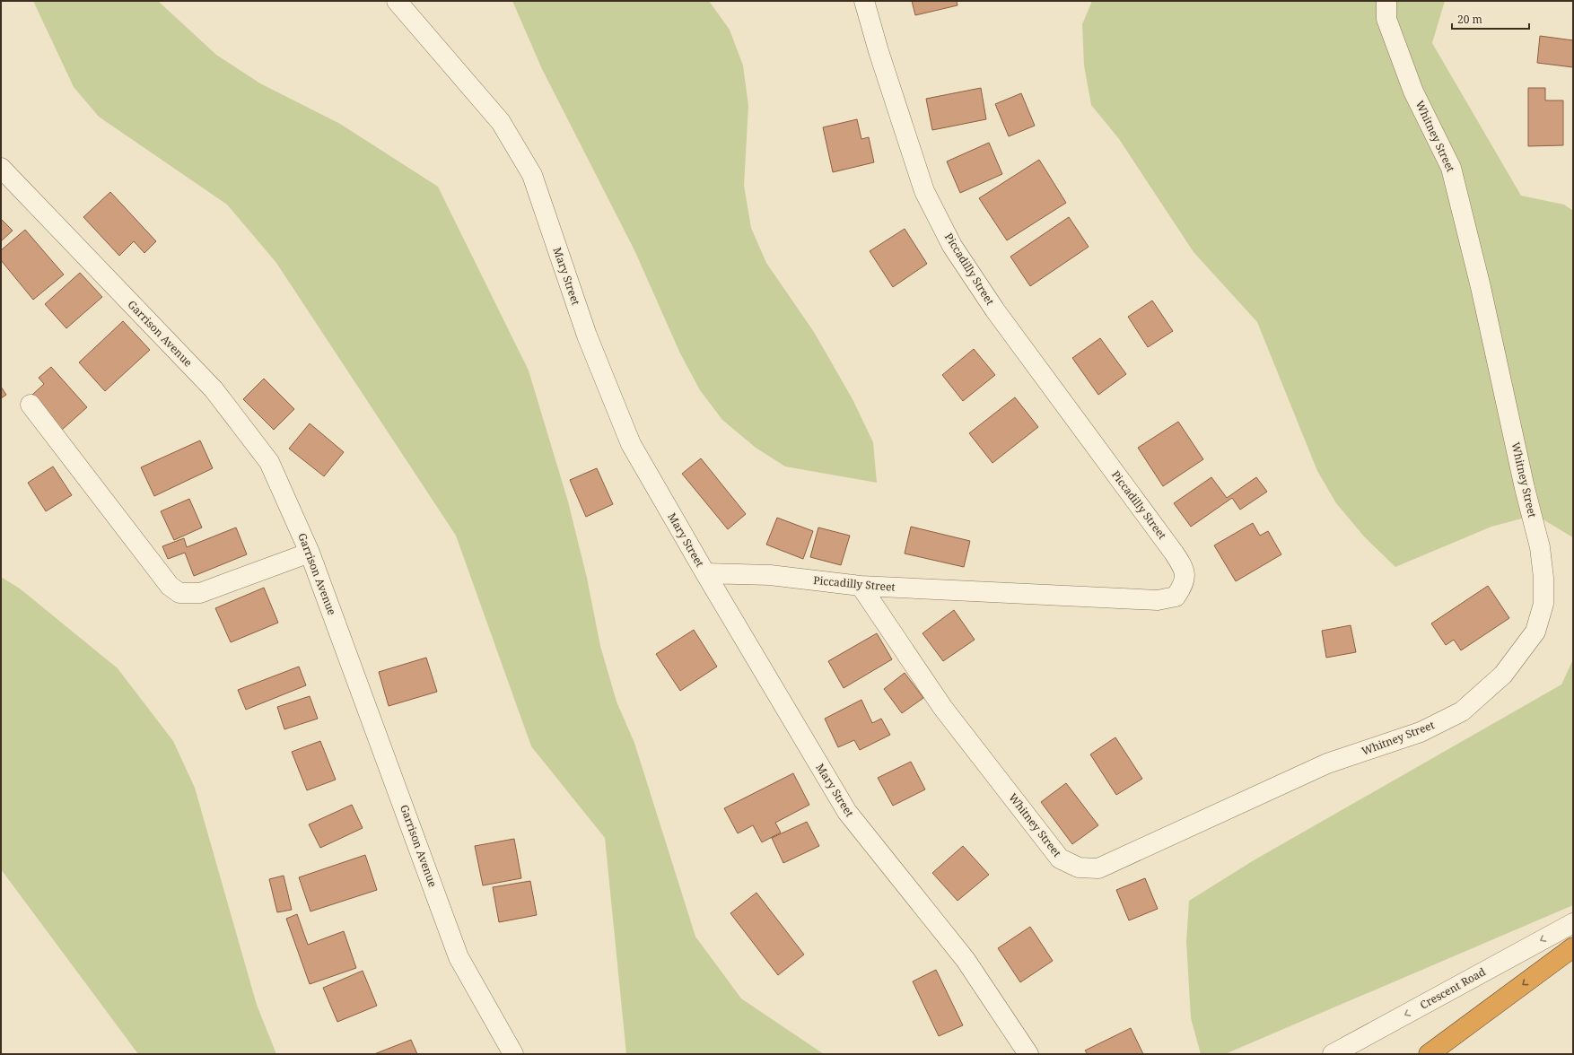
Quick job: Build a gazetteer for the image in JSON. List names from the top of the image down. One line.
{"streets":{"street":["Whitney Street","Piccadilly Street","Mary Street","Garrison Avenue","Crescent Road"]},"crossings":[["Whitney Street","Piccadilly Street"],["Piccadilly Street","Mary Street"]],"one_way":["Crescent Road"],"scale_bar":"20 m"}
